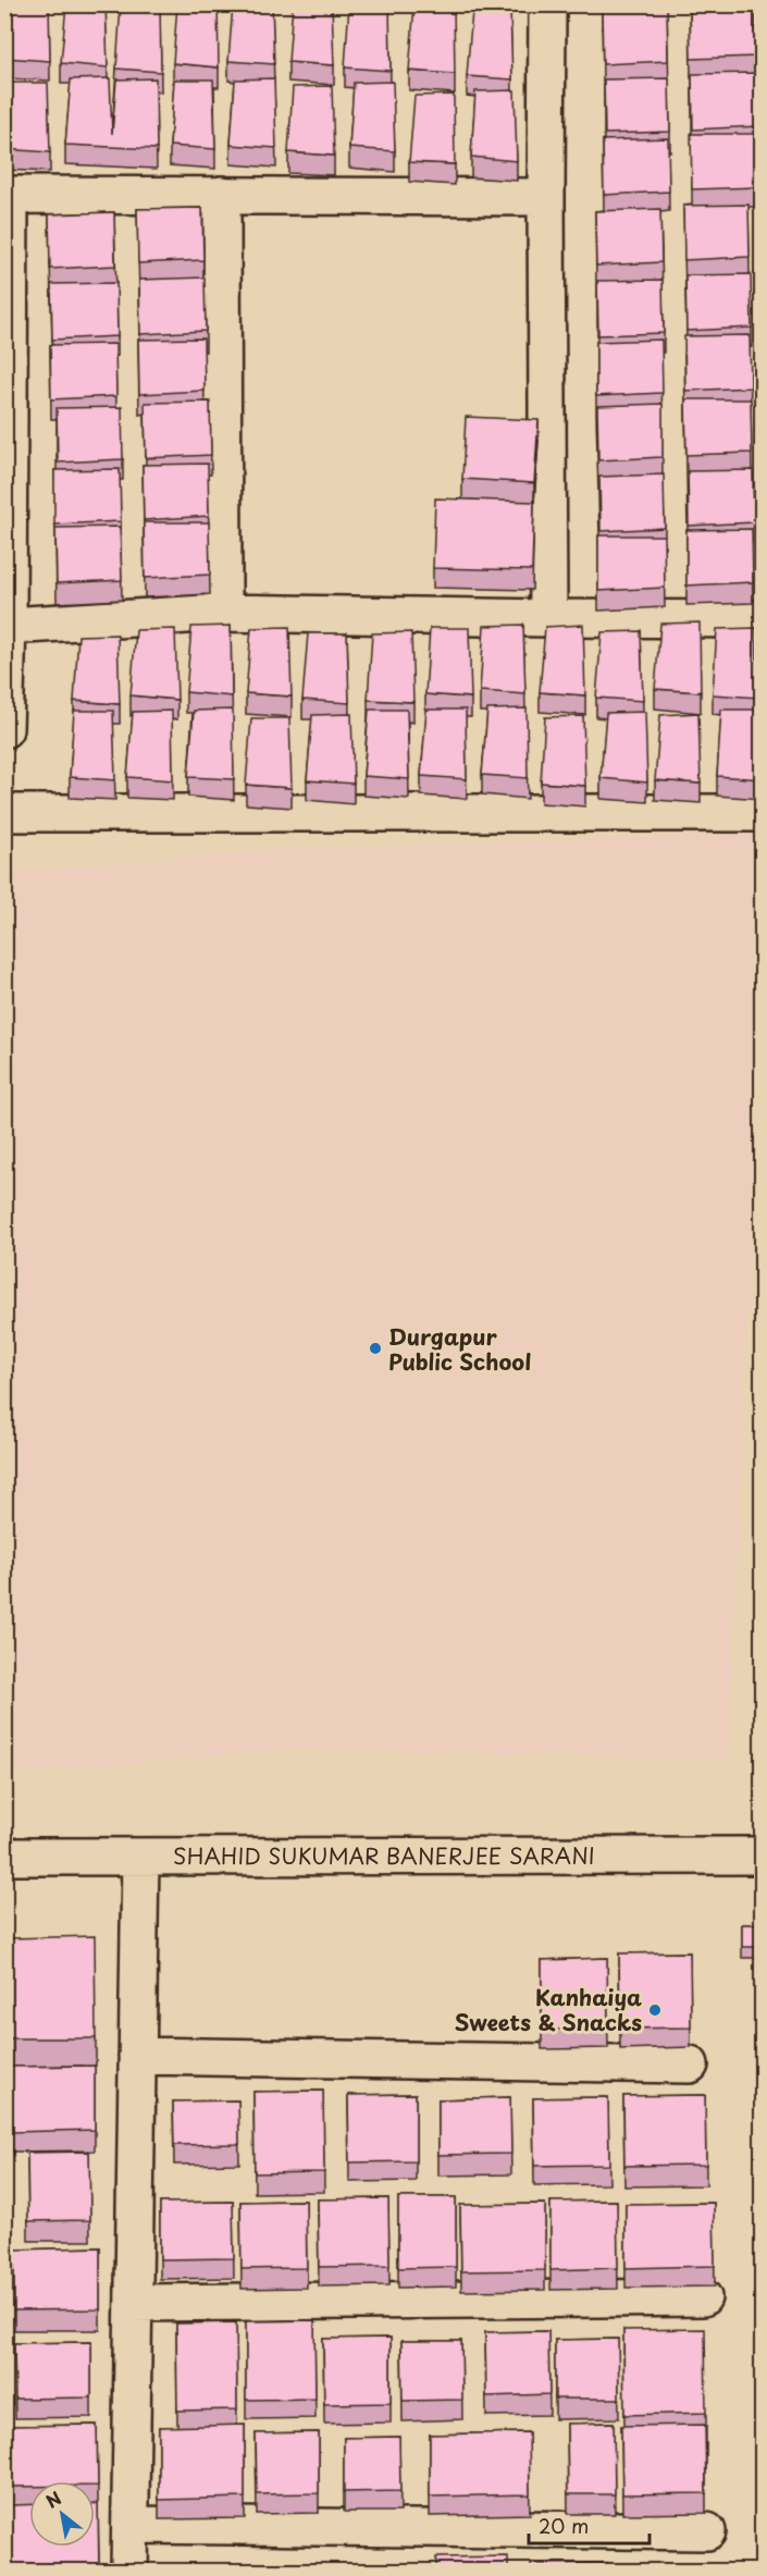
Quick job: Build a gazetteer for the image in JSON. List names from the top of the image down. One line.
{"streets":{"street":["SHAHID SUKUMAR BANERJEE SARANI"]},"places":["Durgapur Public School","Kanhaiya Sweets & Snacks"],"scale_bar":"20 m","north":"top left"}
